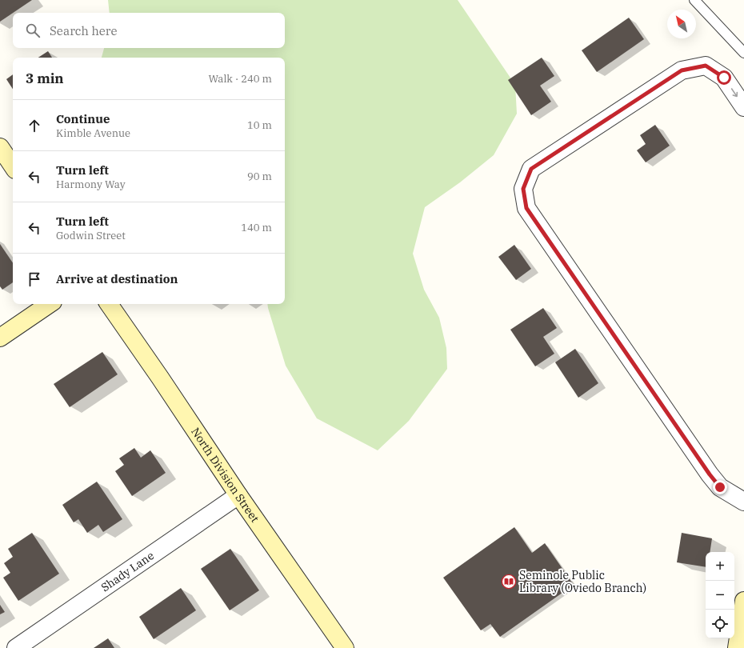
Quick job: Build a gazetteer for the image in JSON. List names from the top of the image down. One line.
{"streets":{"street":["North Division Street","Shady Lane"]},"crossings":[["North Division Street","Shady Lane"]],"places":{"library":["Seminole Public Library (Oviedo Branch)"]},"north":"top left","page":{"search":"Search here","heading":["3 min","Walk · 240 m"],"list":[["Continue","Kimble Avenue","10 m"],["Turn left","Harmony Way","90 m"],["Turn left","Godwin Street","140 m"],"Arrive at destination"],"map_buttons":["+","−"]}}
